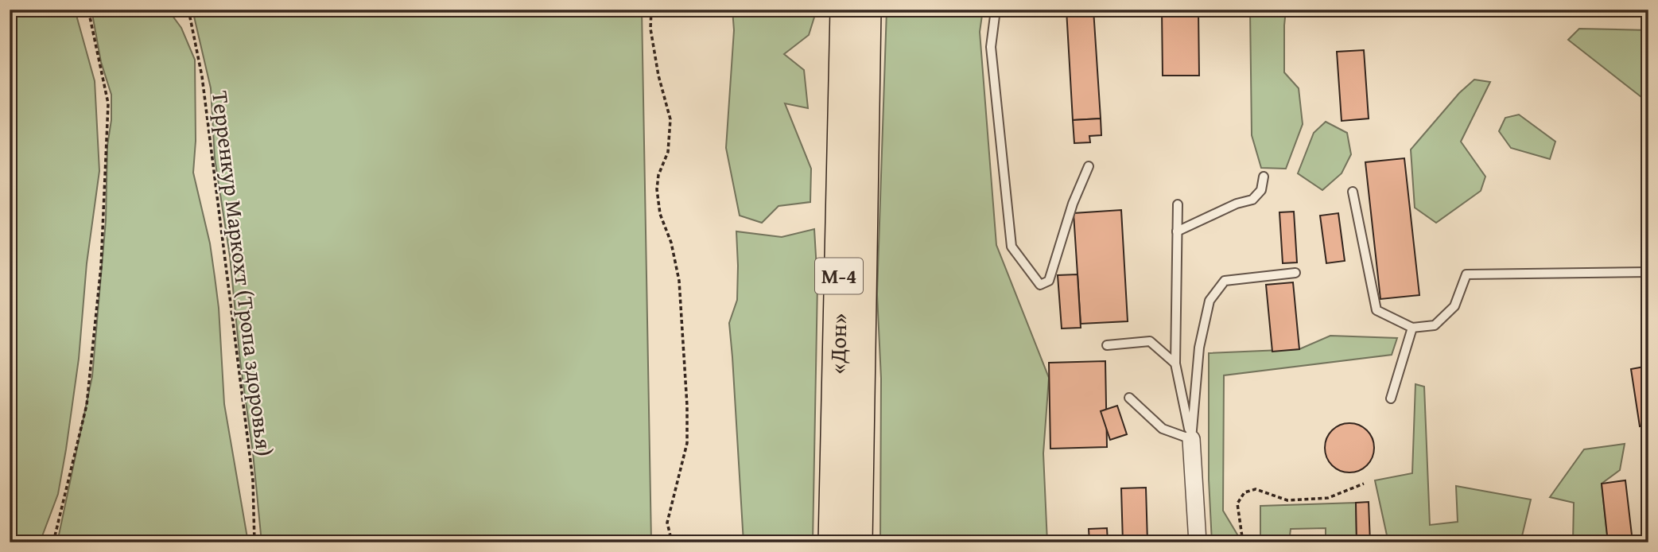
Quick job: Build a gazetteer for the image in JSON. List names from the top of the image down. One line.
{"streets":{"highway":["М-4","«Дон»"],"path":["Терренкур Маркохт (Тропа здоровья)"]}}
